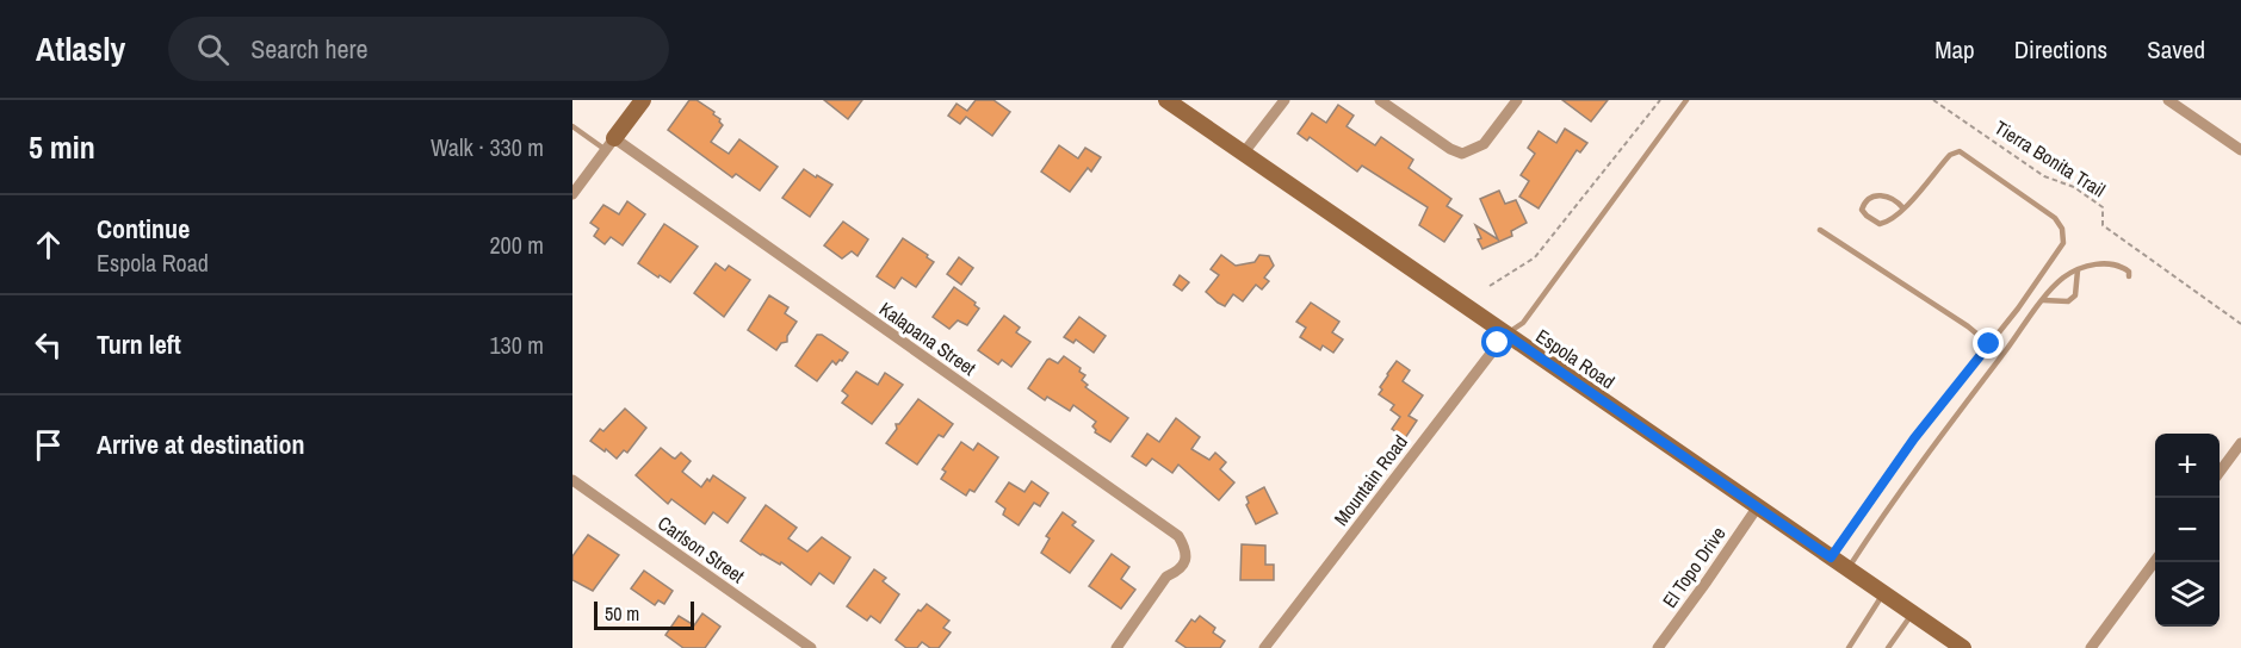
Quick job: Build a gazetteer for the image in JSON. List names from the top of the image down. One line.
{"streets":{"main road":["Espola Road"],"street":["Kalapana Street","Mountain Road","Carlson Street","El Topo Drive"],"path":["Tierra Bonita Trail"]},"crossings":[["Espola Road","Mountain Road"],["Espola Road","El Topo Drive"]],"scale_bar":"50 m","page":{"header":"Atlasly","search":"Search here","nav":["Map","Directions","Saved"],"heading":["5 min","Walk · 330 m"],"list":[["Continue","Espola Road","200 m"],["Turn left","130 m"],"Arrive at destination"],"map_buttons":["+","−"],"scale":"50 m"}}
